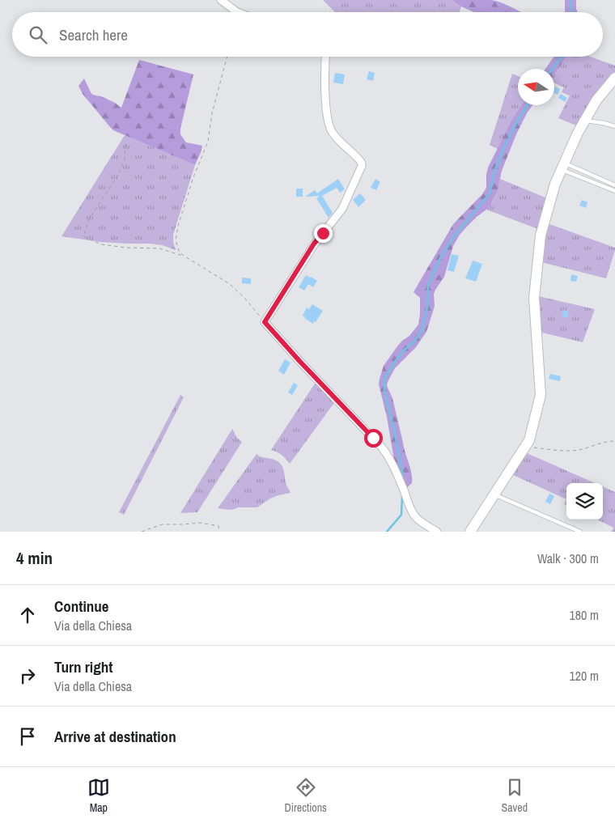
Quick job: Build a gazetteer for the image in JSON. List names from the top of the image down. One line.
{"north":"left","page":{"search":"Search here","heading":["4 min","Walk · 300 m"],"list":[["Continue","Via della Chiesa","180 m"],["Turn right","Via della Chiesa","120 m"],"Arrive at destination"],"nav":["Map","Directions","Saved"]}}
